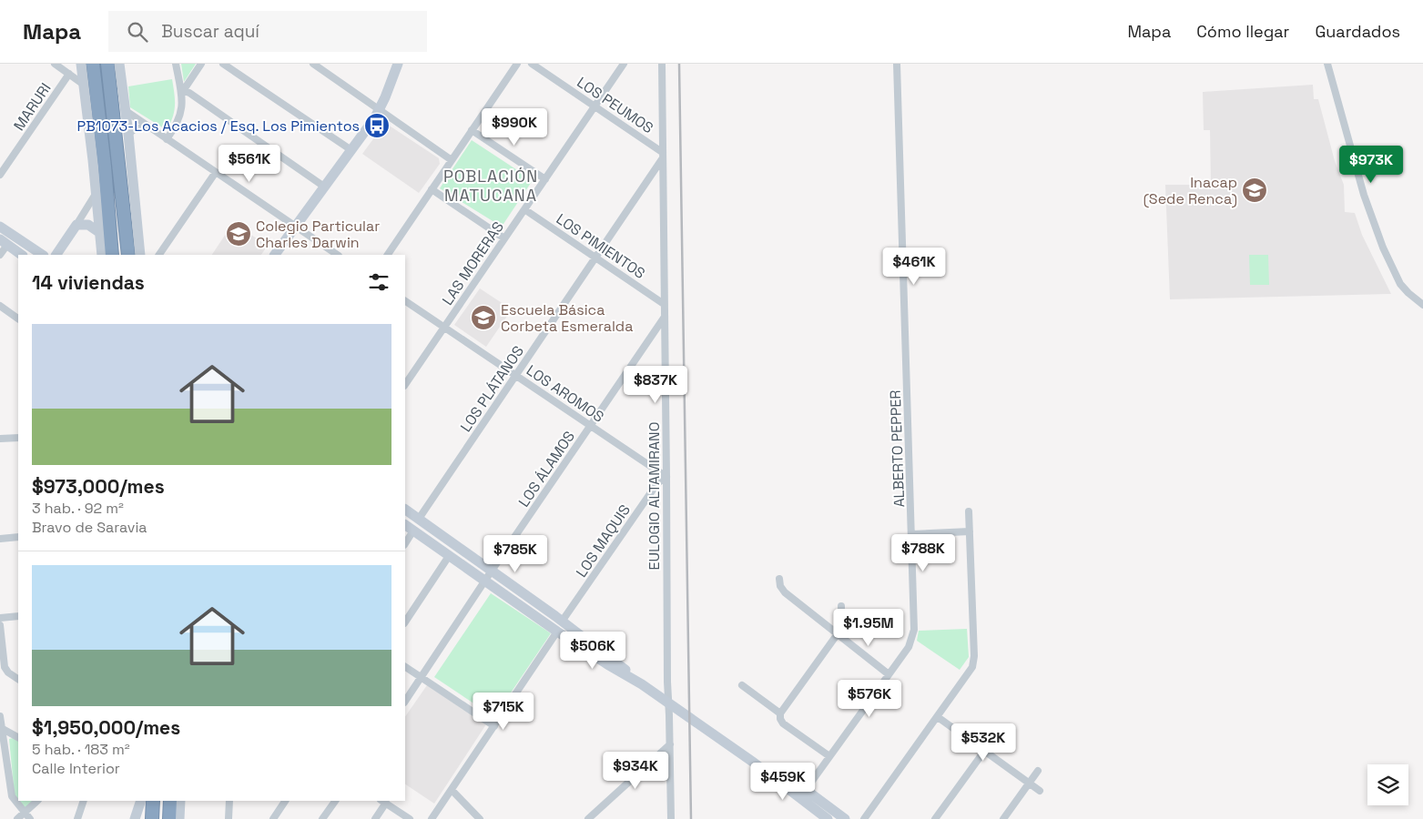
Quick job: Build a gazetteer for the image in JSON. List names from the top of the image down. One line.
{"streets":{"street":["LOS PEUMOS","MARURI","LOS PIMIENTOS","LAS MORERAS","LOS PLÁTANOS","LOS AROMOS","ALBERTO PEPPER","LOS ÁLAMOS","EULOGIO ALTAMIRANO","LOS MAQUIS"]},"crossings":[["LOS PEUMOS","LAS MORERAS"],["LOS PEUMOS","LOS PLÁTANOS"],["LOS PEUMOS","EULOGIO ALTAMIRANO"],["LOS PIMIENTOS","LAS MORERAS"],["LOS PIMIENTOS","LOS PLÁTANOS"],["LOS PIMIENTOS","EULOGIO ALTAMIRANO"],["LAS MORERAS","LOS AROMOS"],["LOS PLÁTANOS","LOS AROMOS"],["LOS PLÁTANOS","EULOGIO ALTAMIRANO"],["LOS AROMOS","LOS ÁLAMOS"],["LOS AROMOS","EULOGIO ALTAMIRANO"],["LOS AROMOS","LOS MAQUIS"],["LOS ÁLAMOS","EULOGIO ALTAMIRANO"],["EULOGIO ALTAMIRANO","LOS MAQUIS"]],"districts":["POBLACIÓN MATUCANA"],"places":{"bus stop":["PB1073-Los Acacios / Esq. Los Pimientos"],"school or university":["Inacap (Sede Renca)","Colegio Particular Charles Darwin","Escuela Básica Corbeta Esmeralda"]},"page":{"header":"Mapa","search":"Buscar aquí","nav":["Mapa","Cómo llegar","Guardados"],"price":["$990K","$561K","$973K","$461K","$837K","$788K","$785K","$1.95M","$506K","$576K","$715K","$532K","$934K","$459K"],"heading":"14 viviendas","list":[{"name":"$973,000/mes","note":"3 hab. · 92 m² · Bravo de Saravia"},{"name":"$1,950,000/mes","note":"5 hab. · 183 m² · Calle Interior"}]}}
